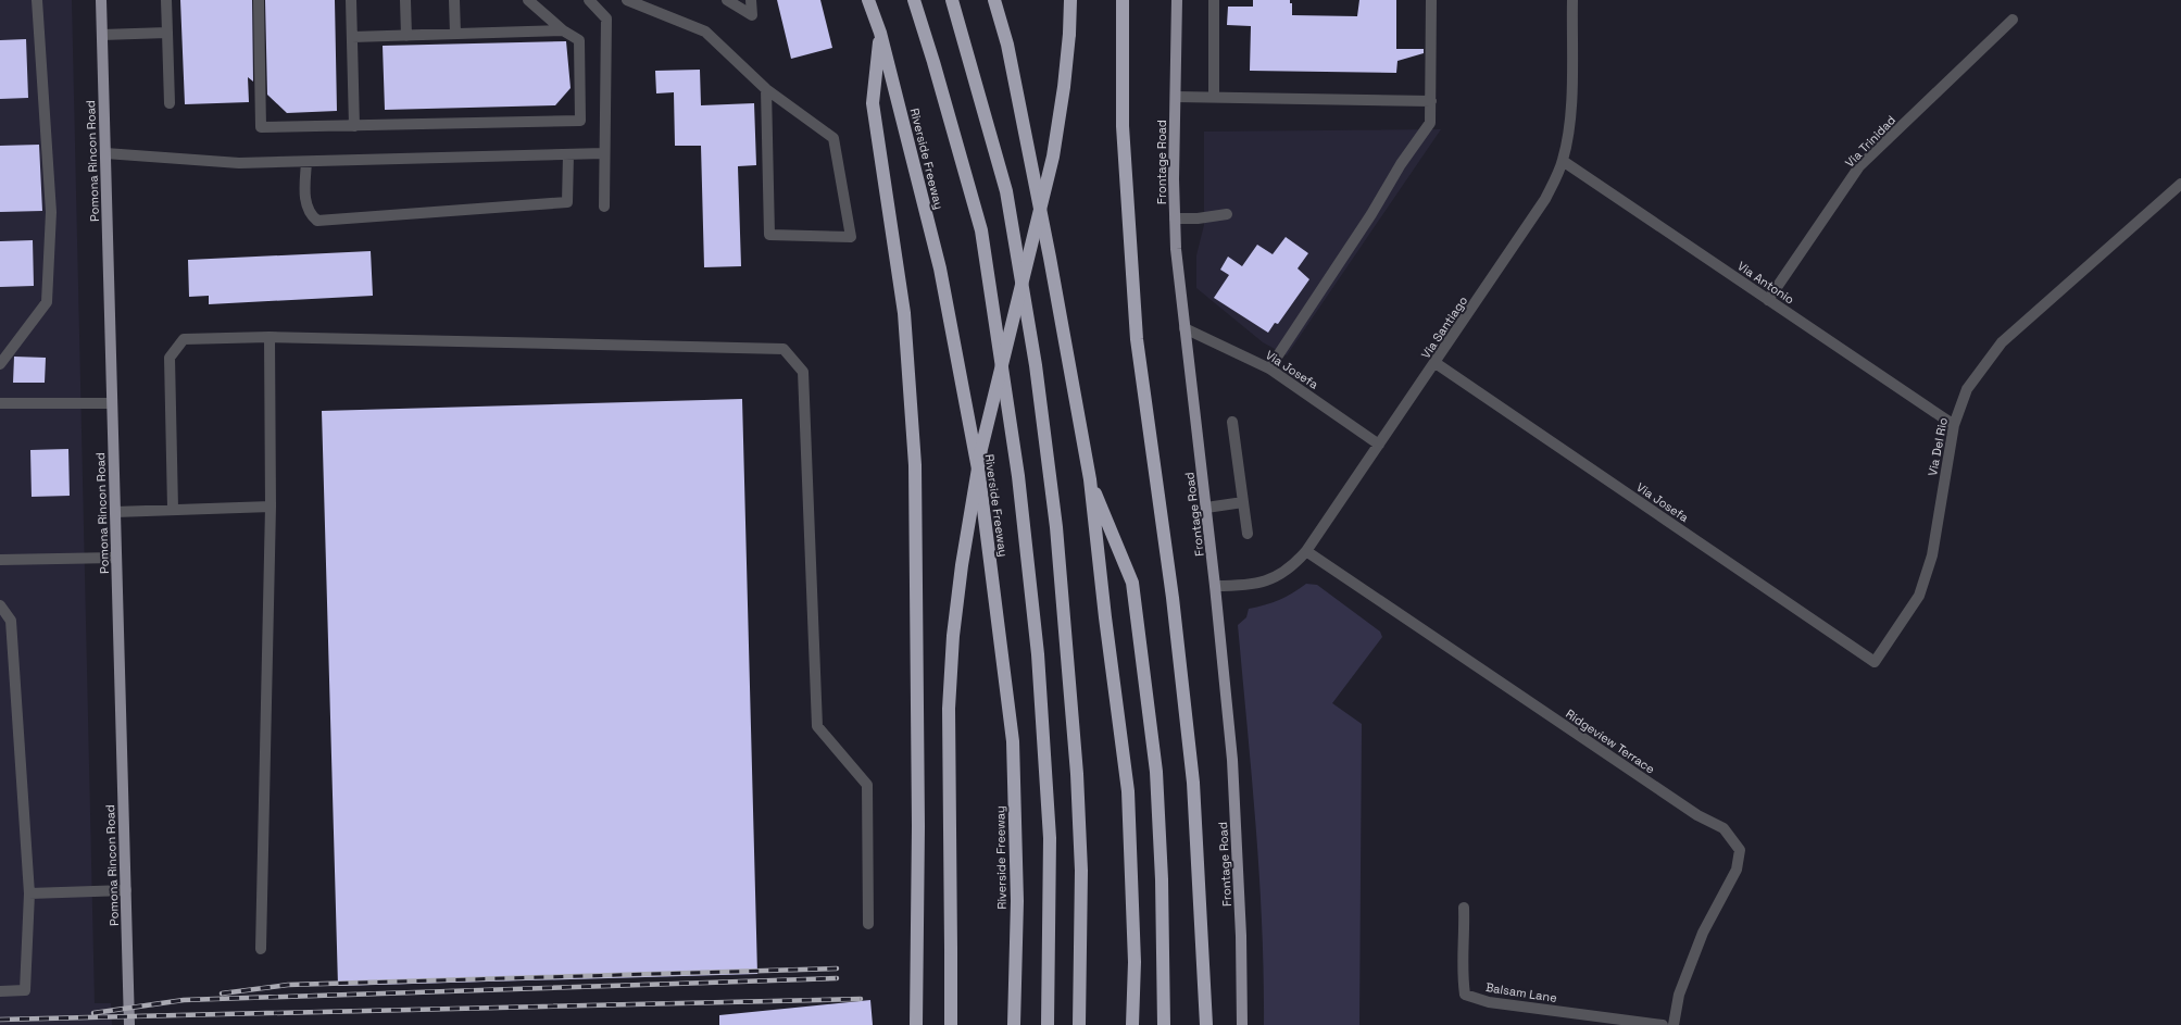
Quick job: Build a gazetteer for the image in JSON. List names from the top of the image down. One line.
{"streets":{"highway":["Riverside Freeway"],"main road":["Pomona Rincon Road","Frontage Road"],"street":["Via Trinidad","Via Antonio","Via Santiago","Via Josefa","Via Del Rio","Ridgeview Terrace","Balsam Lane"]},"crossings":[["Via Trinidad","Via Antonio"],["Frontage Road","Via Santiago"],["Frontage Road","Via Josefa"],["Via Antonio","Via Santiago"],["Via Antonio","Via Del Rio"],["Via Santiago","Via Josefa"],["Via Santiago","Ridgeview Terrace"],["Via Josefa","Via Del Rio"]]}
